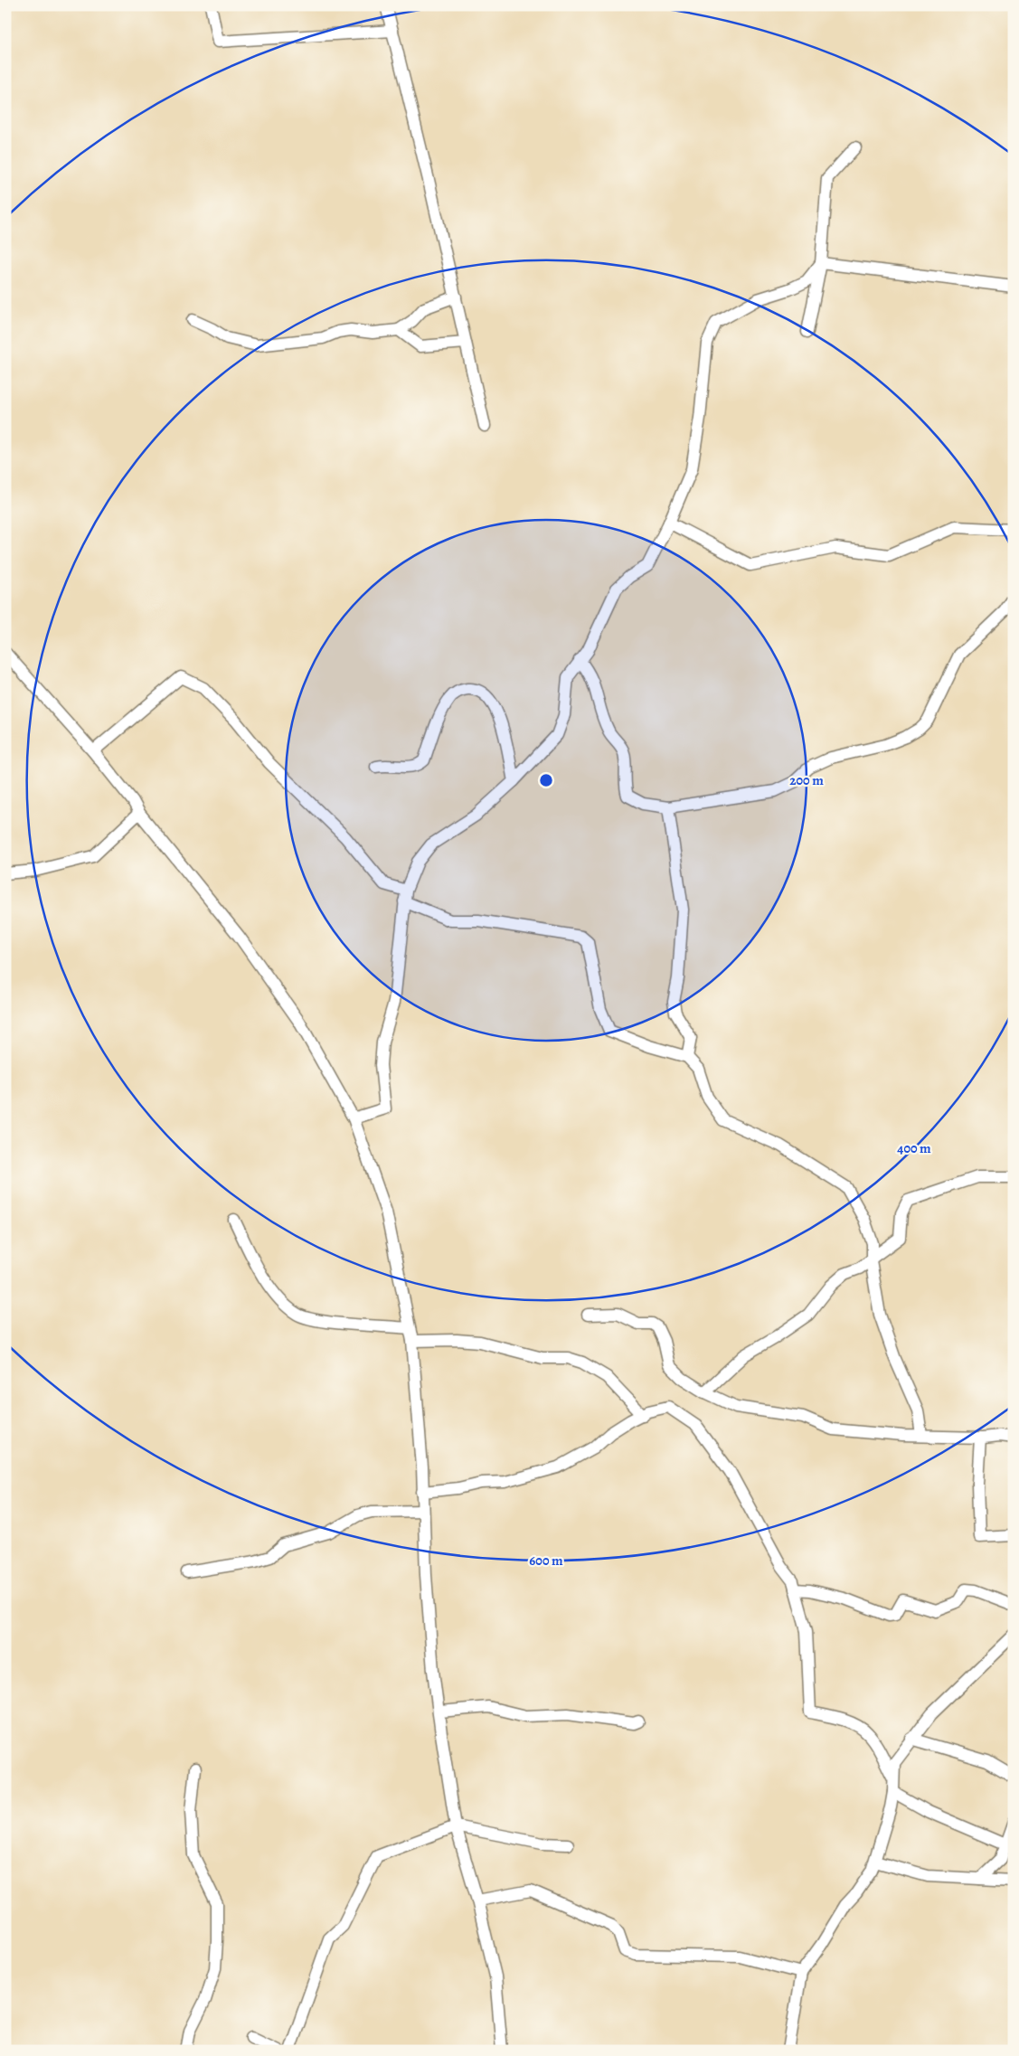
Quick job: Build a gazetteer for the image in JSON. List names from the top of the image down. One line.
{"rings":["200 m","400 m","600 m"]}
